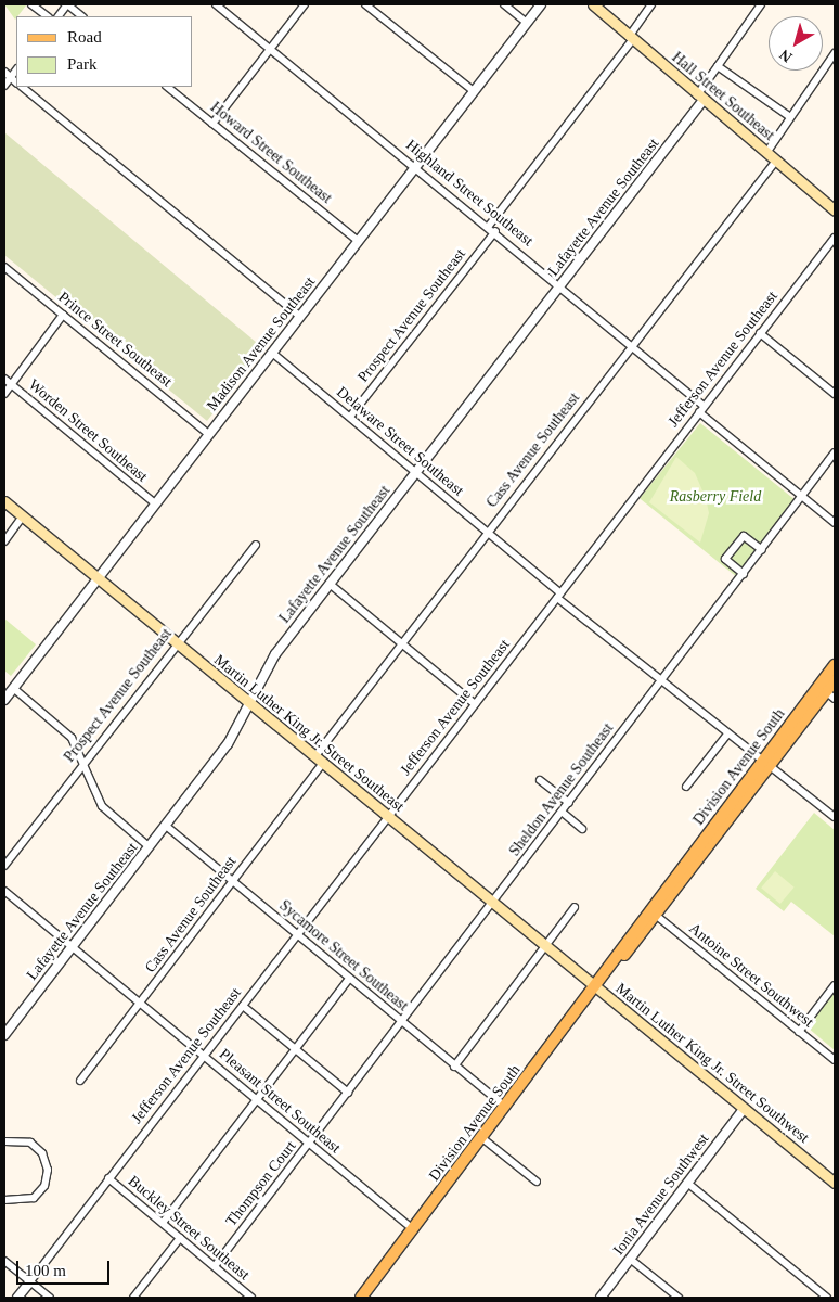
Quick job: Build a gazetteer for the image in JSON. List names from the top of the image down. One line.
{"streets":{"main road":["Hall Street Southeast","Martin Luther King Jr. Street Southeast","Division Avenue South","Martin Luther King Jr. Street Southwest"],"street":["Howard Street Southeast","Highland Street Southeast","Lafayette Avenue Southeast","Prospect Avenue Southeast","Prince Street Southeast","Madison Avenue Southeast","Jefferson Avenue Southeast","Worden Street Southeast","Delaware Street Southeast","Cass Avenue Southeast","Sheldon Avenue Southeast","Sycamore Street Southeast","Antoine Street Southwest","Pleasant Street Southeast","Thompson Court","Ionia Avenue Southwest","Buckley Street Southeast"]},"crossings":[["Hall Street Southeast","Lafayette Avenue Southeast"],["Hall Street Southeast","Cass Avenue Southeast"],["Howard Street Southeast","Madison Avenue Southeast"],["Highland Street Southeast","Lafayette Avenue Southeast"],["Highland Street Southeast","Prospect Avenue Southeast"],["Highland Street Southeast","Madison Avenue Southeast"],["Highland Street Southeast","Jefferson Avenue Southeast"],["Highland Street Southeast","Cass Avenue Southeast"],["Lafayette Avenue Southeast","Delaware Street Southeast"],["Lafayette Avenue Southeast","Martin Luther King Jr. Street Southeast"],["Lafayette Avenue Southeast","Sycamore Street Southeast"],["Lafayette Avenue Southeast","Pleasant Street Southeast"],["Prospect Avenue Southeast","Delaware Street Southeast"],["Prospect Avenue Southeast","Martin Luther King Jr. Street Southeast"],["Prince Street Southeast","Madison Avenue Southeast"],["Madison Avenue Southeast","Worden Street Southeast"],["Madison Avenue Southeast","Delaware Street Southeast"],["Madison Avenue Southeast","Martin Luther King Jr. Street Southeast"],["Jefferson Avenue Southeast","Delaware Street Southeast"],["Jefferson Avenue Southeast","Martin Luther King Jr. Street Southeast"],["Jefferson Avenue Southeast","Sycamore Street Southeast"],["Jefferson Avenue Southeast","Pleasant Street Southeast"],["Jefferson Avenue Southeast","Buckley Street Southeast"],["Delaware Street Southeast","Cass Avenue Southeast"],["Delaware Street Southeast","Division Avenue South"],["Delaware Street Southeast","Sheldon Avenue Southeast"],["Cass Avenue Southeast","Martin Luther King Jr. Street Southeast"],["Cass Avenue Southeast","Sycamore Street Southeast"],["Cass Avenue Southeast","Pleasant Street Southeast"],["Martin Luther King Jr. Street Southeast","Division Avenue South"],["Martin Luther King Jr. Street Southeast","Sheldon Avenue Southeast"],["Martin Luther King Jr. Street Southeast","Martin Luther King Jr. Street Southwest"],["Division Avenue South","Sycamore Street Southeast"],["Division Avenue South","Antoine Street Southwest"],["Division Avenue South","Martin Luther King Jr. Street Southwest"],["Division Avenue South","Pleasant Street Southeast"],["Sheldon Avenue Southeast","Sycamore Street Southeast"],["Sheldon Avenue Southeast","Pleasant Street Southeast"],["Sheldon Avenue Southeast","Thompson Court"],["Martin Luther King Jr. Street Southwest","Ionia Avenue Southwest"],["Pleasant Street Southeast","Thompson Court"],["Thompson Court","Buckley Street Southeast"]],"parks":["Rasberry Field"],"legend":["Road","Park"],"scale_bar":"100 m","north":"bottom left"}
